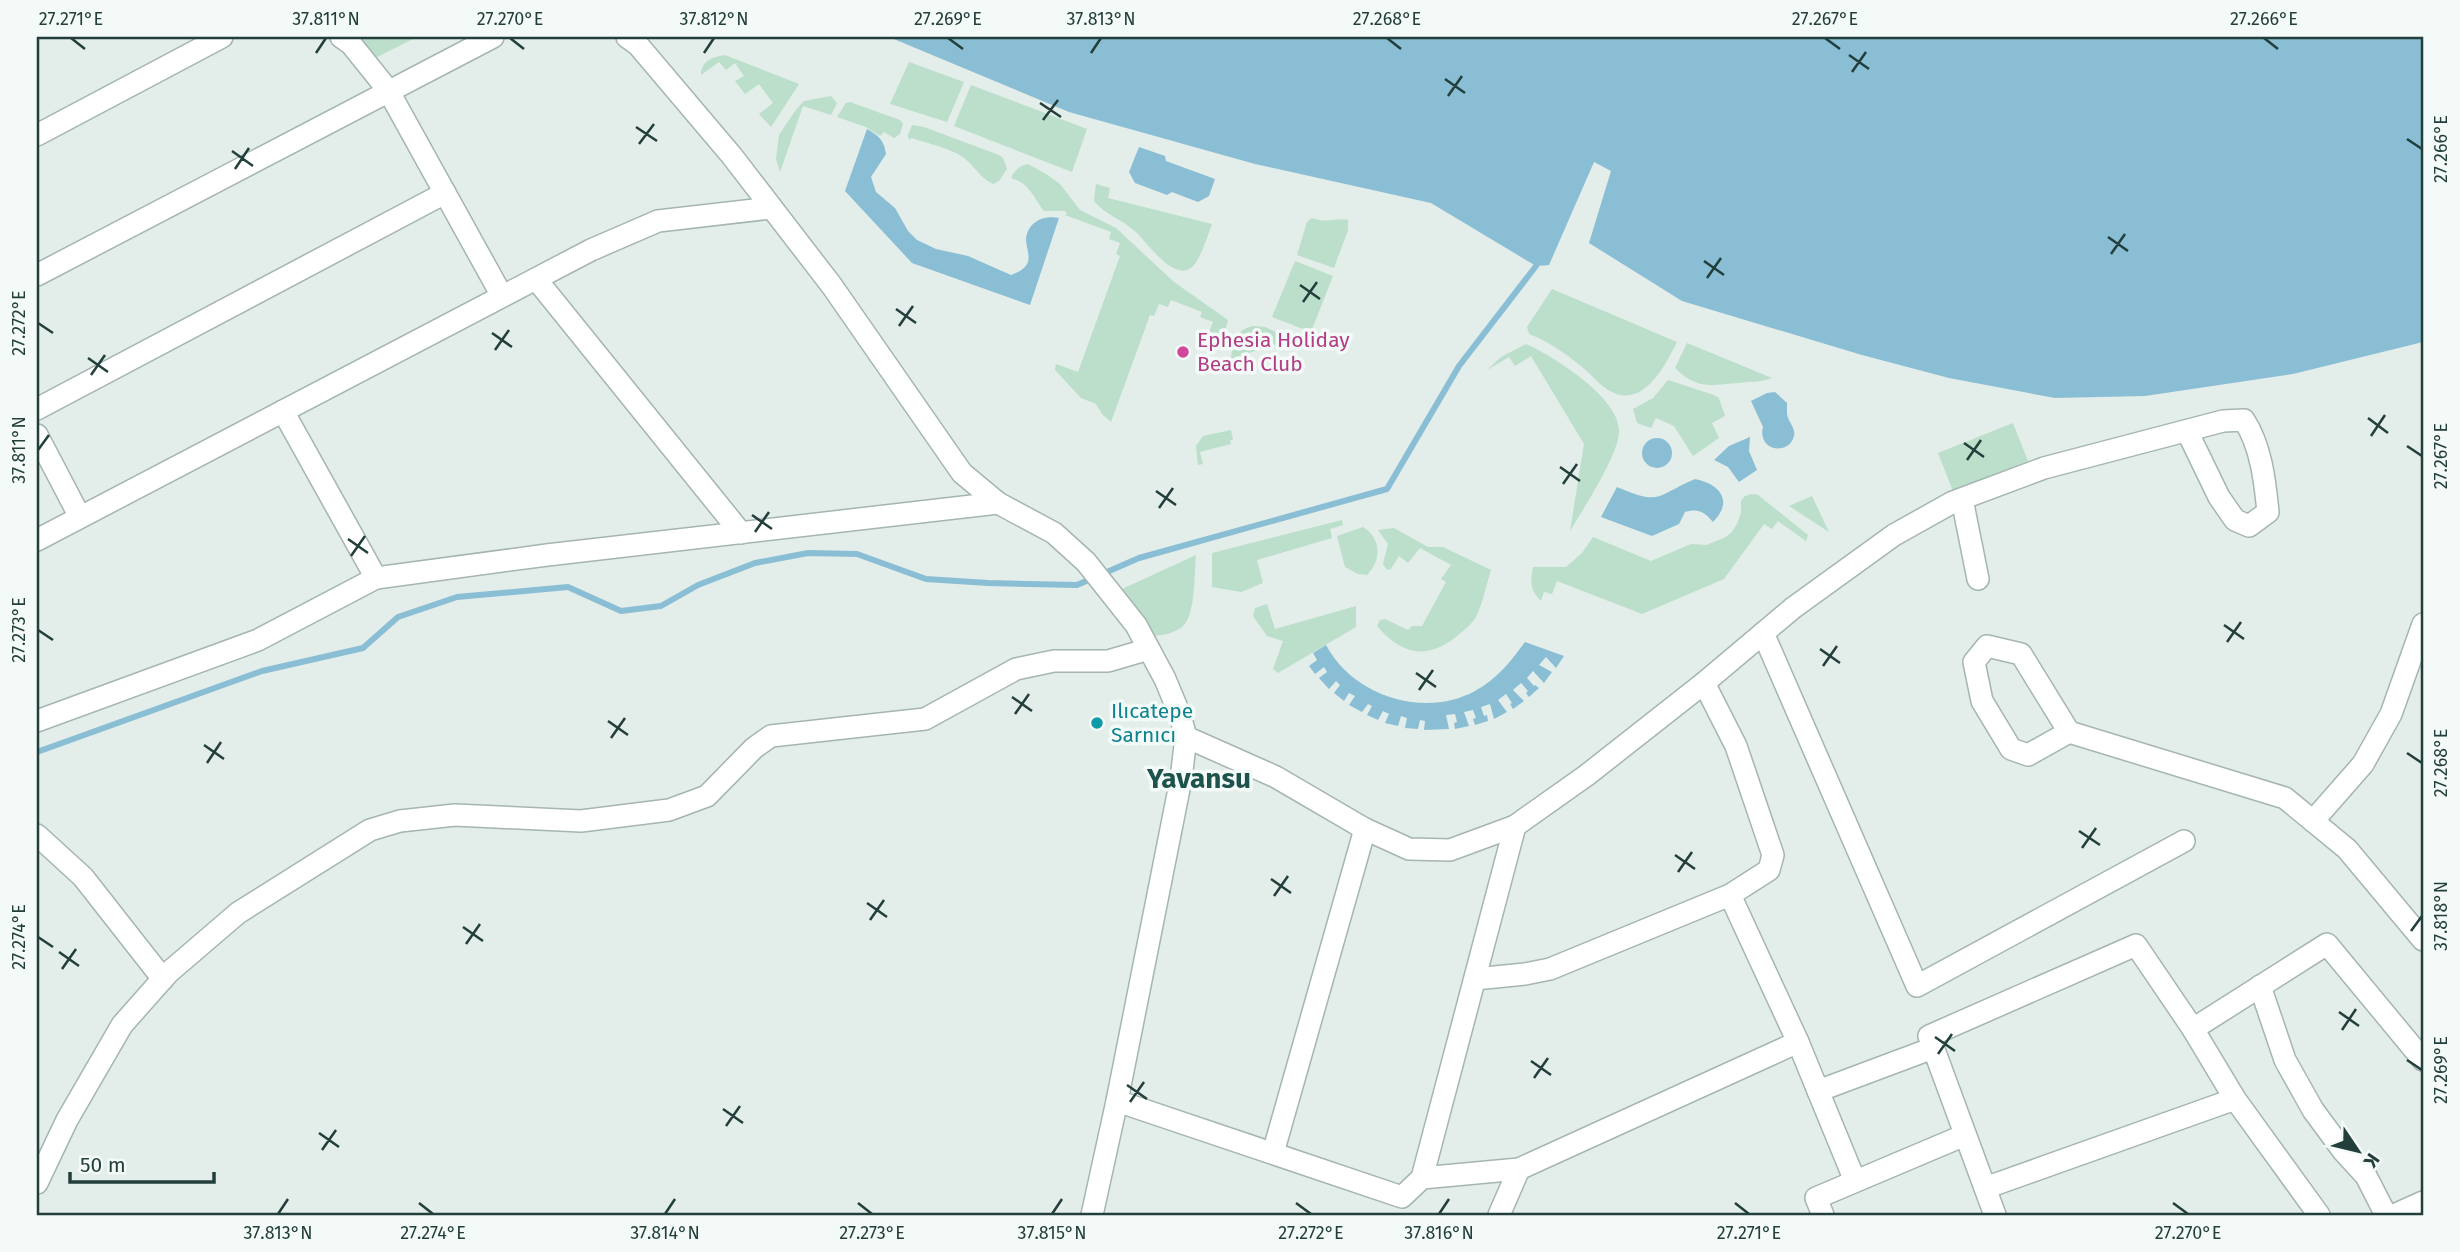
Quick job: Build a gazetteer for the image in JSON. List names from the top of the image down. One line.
{"districts":["Yavansu"],"places":["Ephesia Holiday Beach Club","Ilıcatepe Sarnıcı"],"scale_bar":"50 m","north":"bottom right","coordinates":["27.271°E","37.811°N","27.270°E","37.812°N","27.269°E","37.813°N","27.268°E","27.267°E","27.266°E","27.272°E","27.273°E","37.818°N","27.274°E","37.814°N","37.815°N","37.816°N"]}
